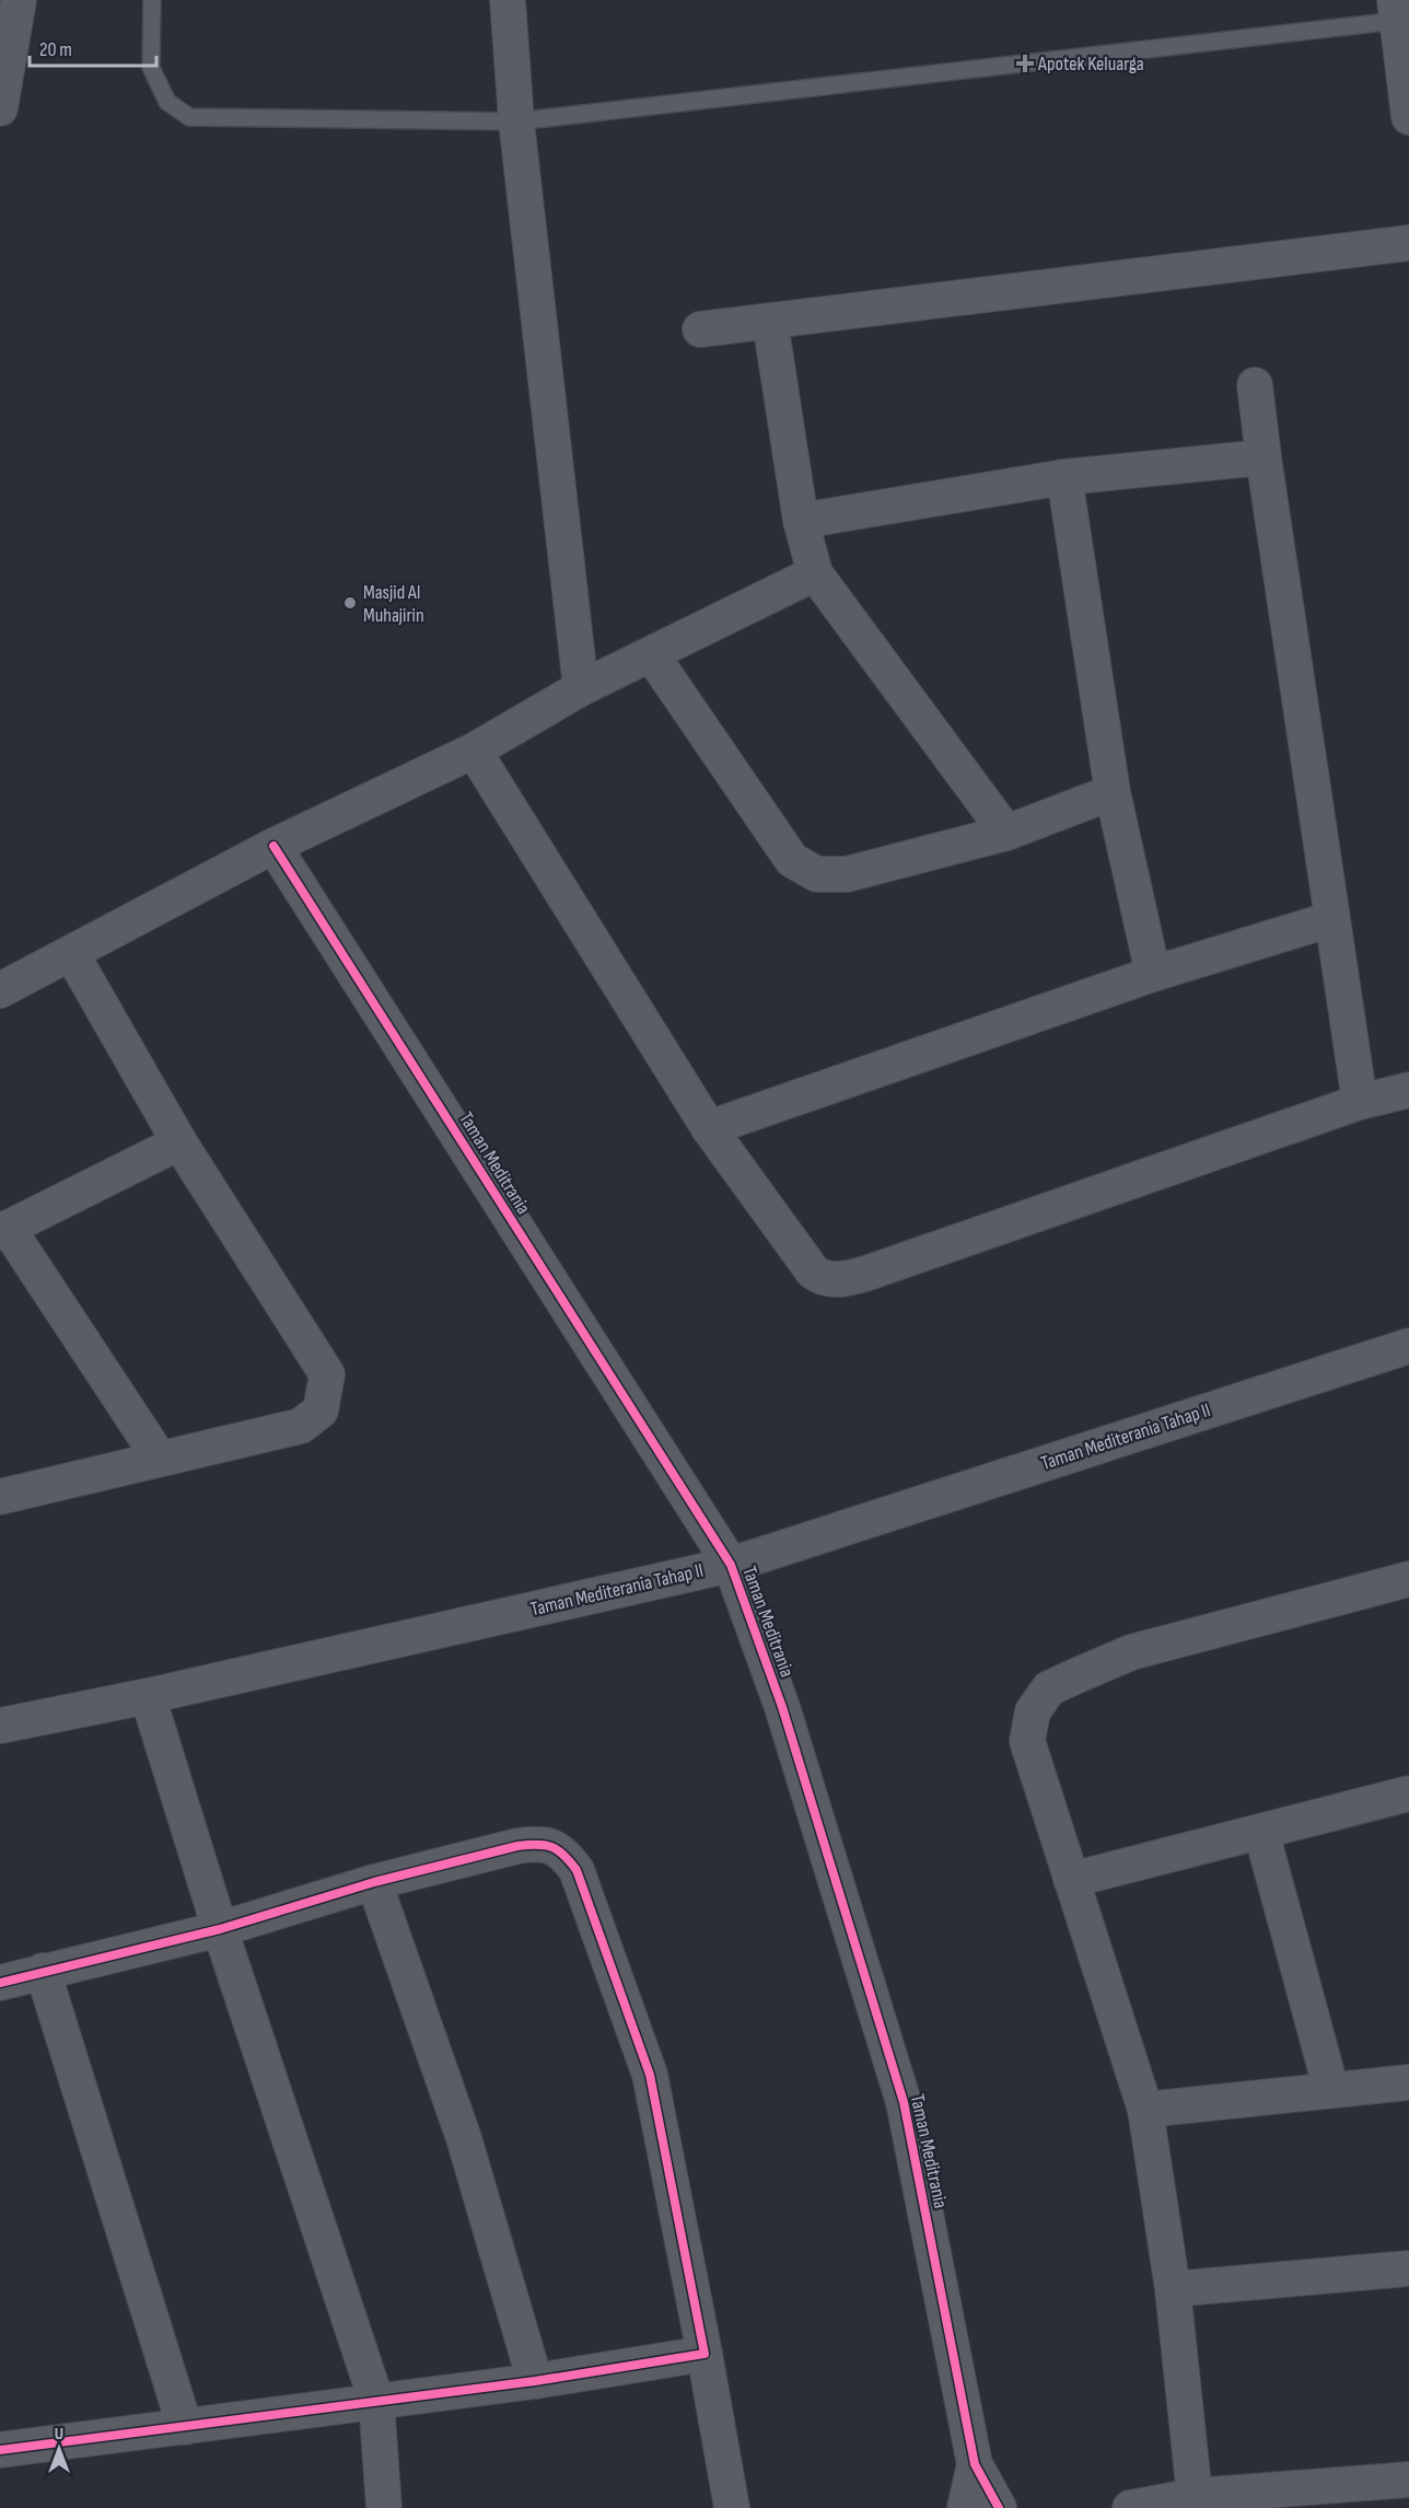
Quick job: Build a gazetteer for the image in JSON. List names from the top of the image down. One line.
{"streets":{"street":["Taman Meditrania","Taman Mediterania Tahap II"]},"crossings":[["Taman Meditrania","Taman Mediterania Tahap II"]],"places":{"health":["Apotek Keluarga"],"other":["Masjid Al Muhajirin"]},"scale_bar":"20 m","north":"top"}
